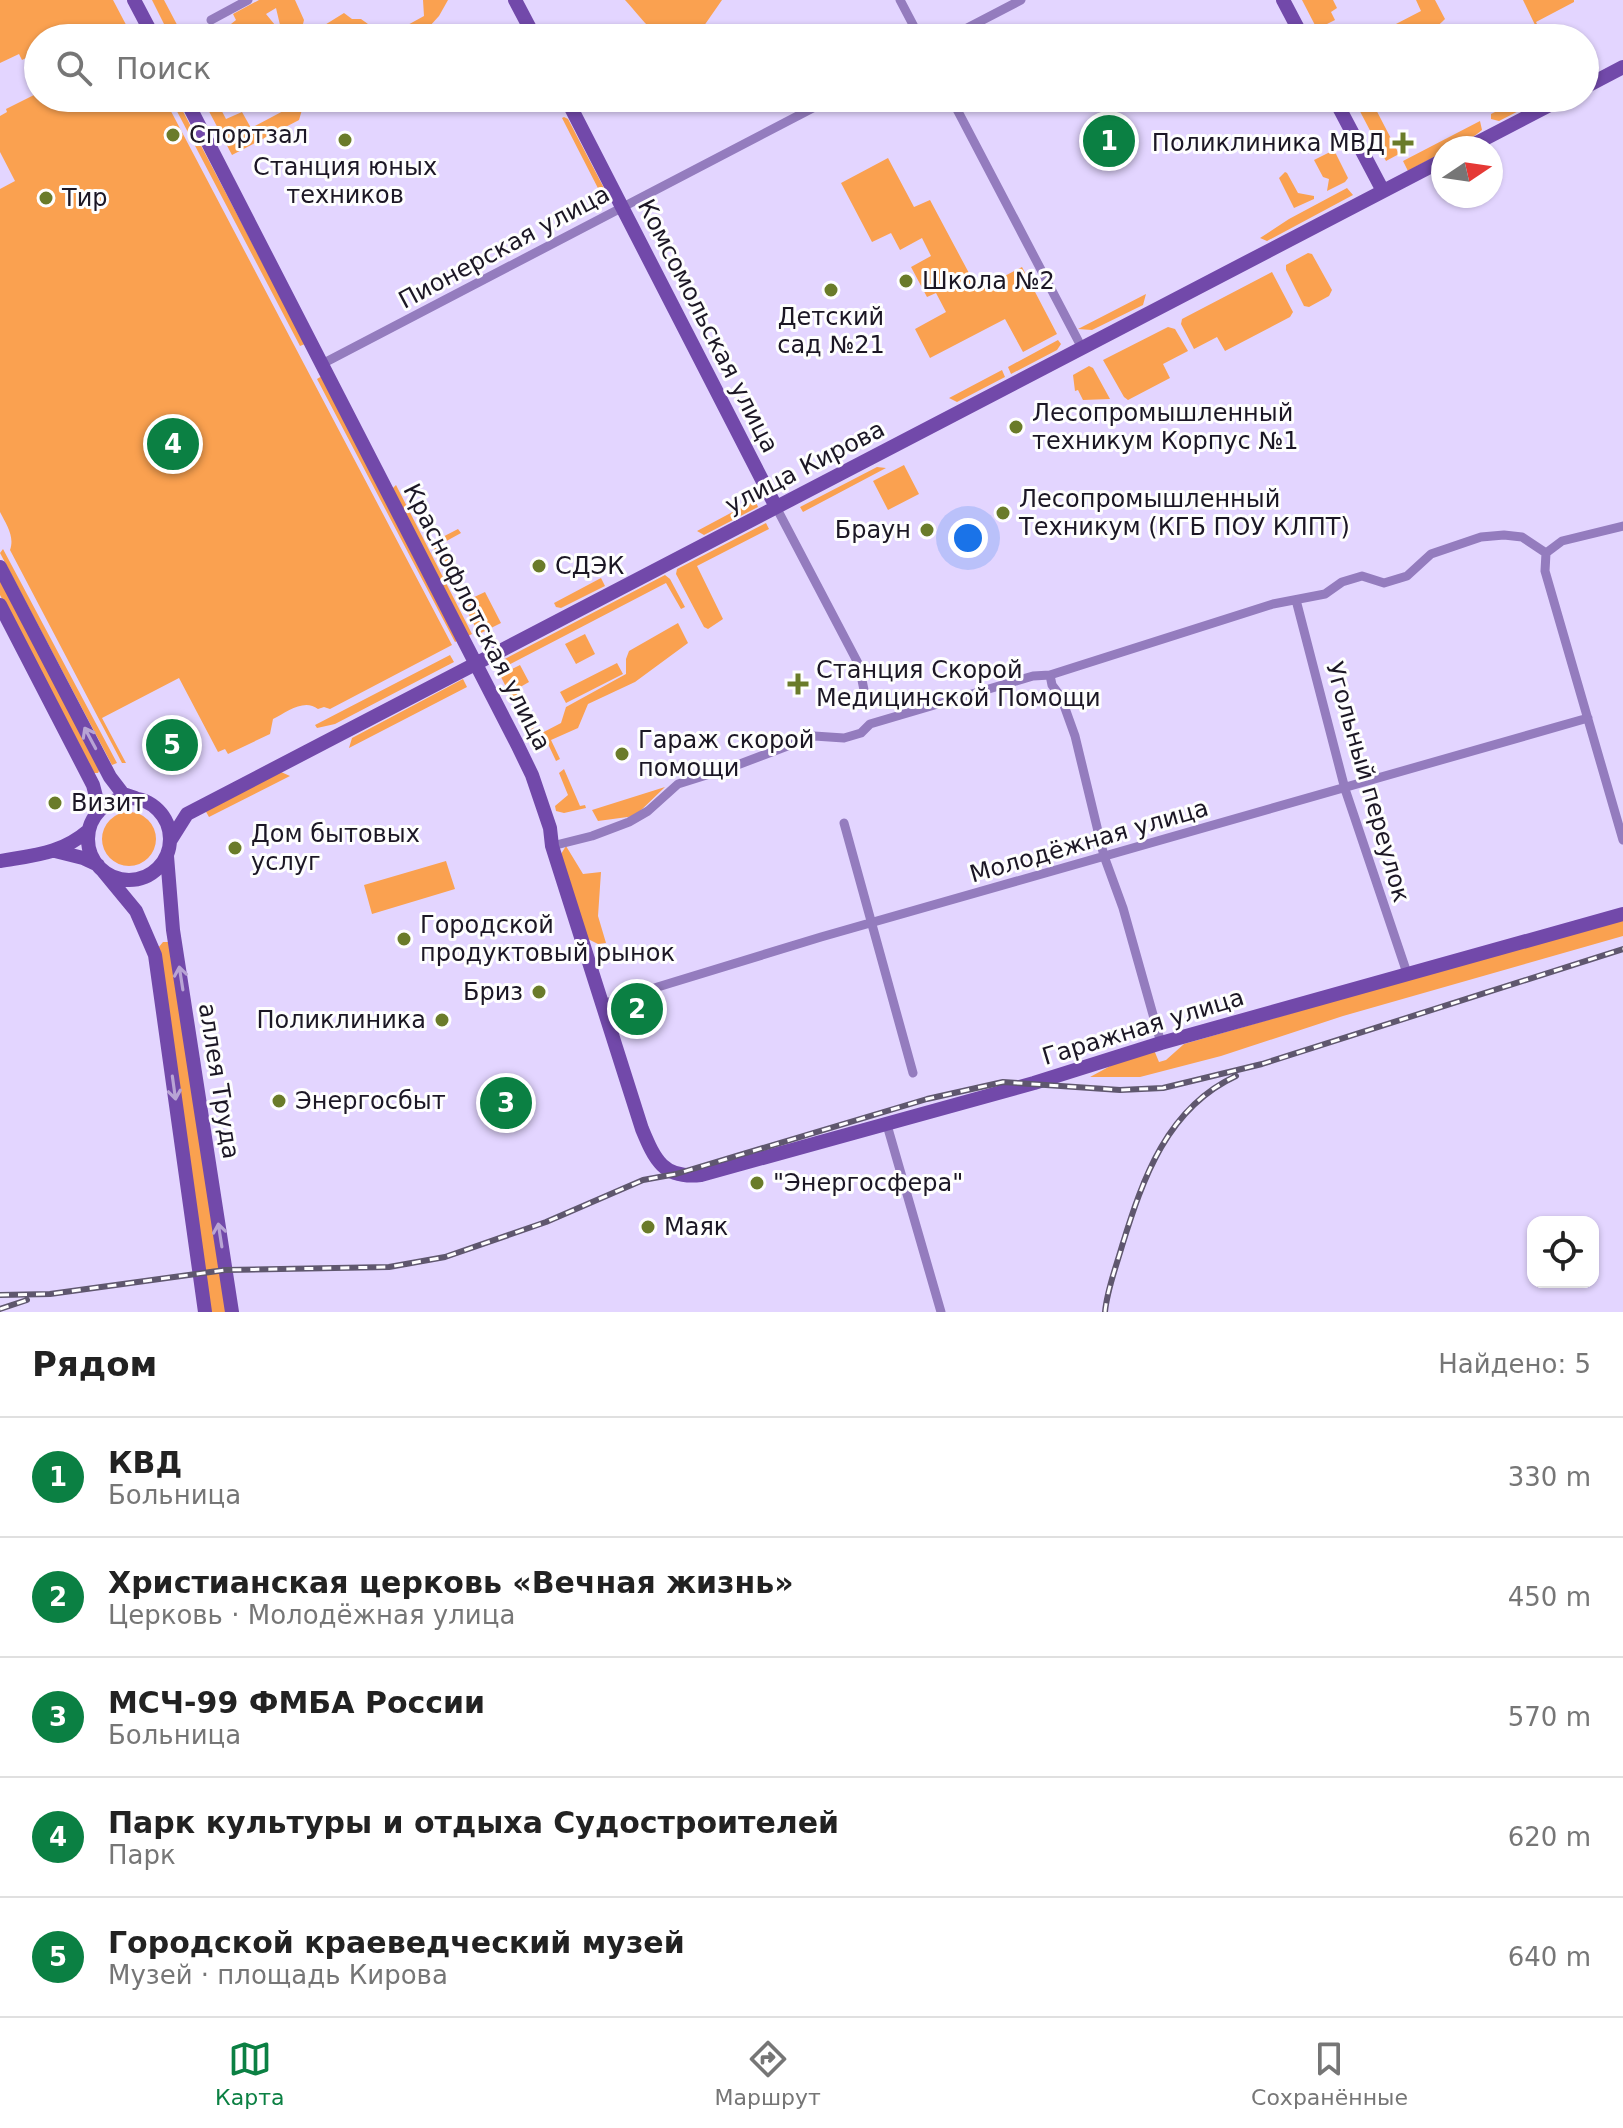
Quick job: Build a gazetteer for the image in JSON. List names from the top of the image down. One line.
{"streets":{"street":["Пионерская улица","Комсомольская улица","улица Кирова","Краснофлотская улица","Угольный переулок","Молодёжная улица","Гаражная улица","аллея Труда"]},"crossings":[["Пионерская улица","Комсомольская улица"],["Пионерская улица","Краснофлотская улица"],["Комсомольская улица","улица Кирова"],["улица Кирова","Краснофлотская улица"],["Краснофлотская улица","Молодёжная улица"],["Краснофлотская улица","Гаражная улица"],["Угольный переулок","Молодёжная улица"],["Угольный переулок","Гаражная улица"]],"places":{"other":["Спортзал","Станция юных техников","Тир","Школа №2","Детский сад №21","Лесопромышленный техникум Корпус №1","Лесопромышленный Техникум (КГБ ПОУ КЛПТ)","Браун","СДЭК","Гараж скорой помощи","Визит","Дом бытовых услуг","Городской продуктовый рынок","Бриз","Поликлиника","Энергосбыт","\"Энергосфера\"","Маяк"],"health":["Поликлиника МВД","Станция Скорой Медицинской Помощи"]},"north":"right","page":{"search":"Поиск","pins":["1","4","5","2","3"],"heading":["Рядом","Найдено: 5"],"list":[{"mark":"1","name":"КВД","note":"Больница","value":"330 m"},{"mark":"2","name":"Христианская церковь «Вечная жизнь»","note":"Церковь · Молодёжная улица","value":"450 m"},{"mark":"3","name":"МСЧ-99 ФМБА России","note":"Больница","value":"570 m"},{"mark":"4","name":"Парк культуры и отдыха Судостроителей","note":"Парк","value":"620 m"},{"mark":"5","name":"Городской краеведческий музей","note":"Музей · площадь Кирова","value":"640 m"}],"nav":["Карта","Маршрут","Сохранённые"]}}
